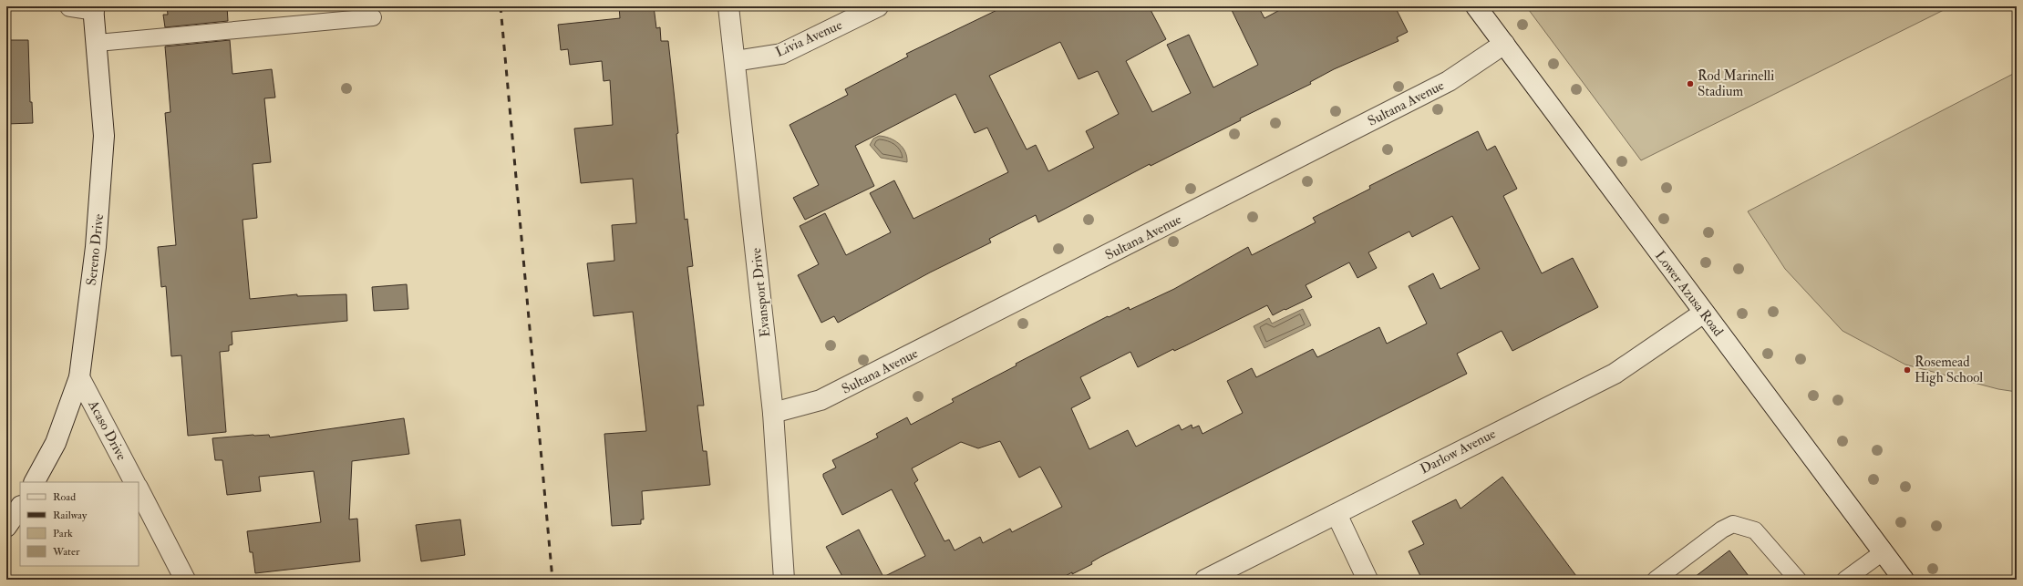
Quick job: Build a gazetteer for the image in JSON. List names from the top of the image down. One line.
{"streets":{"street":["Livia Avenue","Sultana Avenue","Sereno Drive","Evansport Drive","Lower Azusa Road","Acaso Drive","Darlow Avenue"]},"crossings":[["Livia Avenue","Evansport Drive"],["Sultana Avenue","Evansport Drive"],["Sultana Avenue","Lower Azusa Road"],["Sereno Drive","Acaso Drive"],["Lower Azusa Road","Darlow Avenue"]],"places":["Rod Marinelli Stadium","Rosemead High School"],"legend":["Road","Railway","Park","Water"]}
